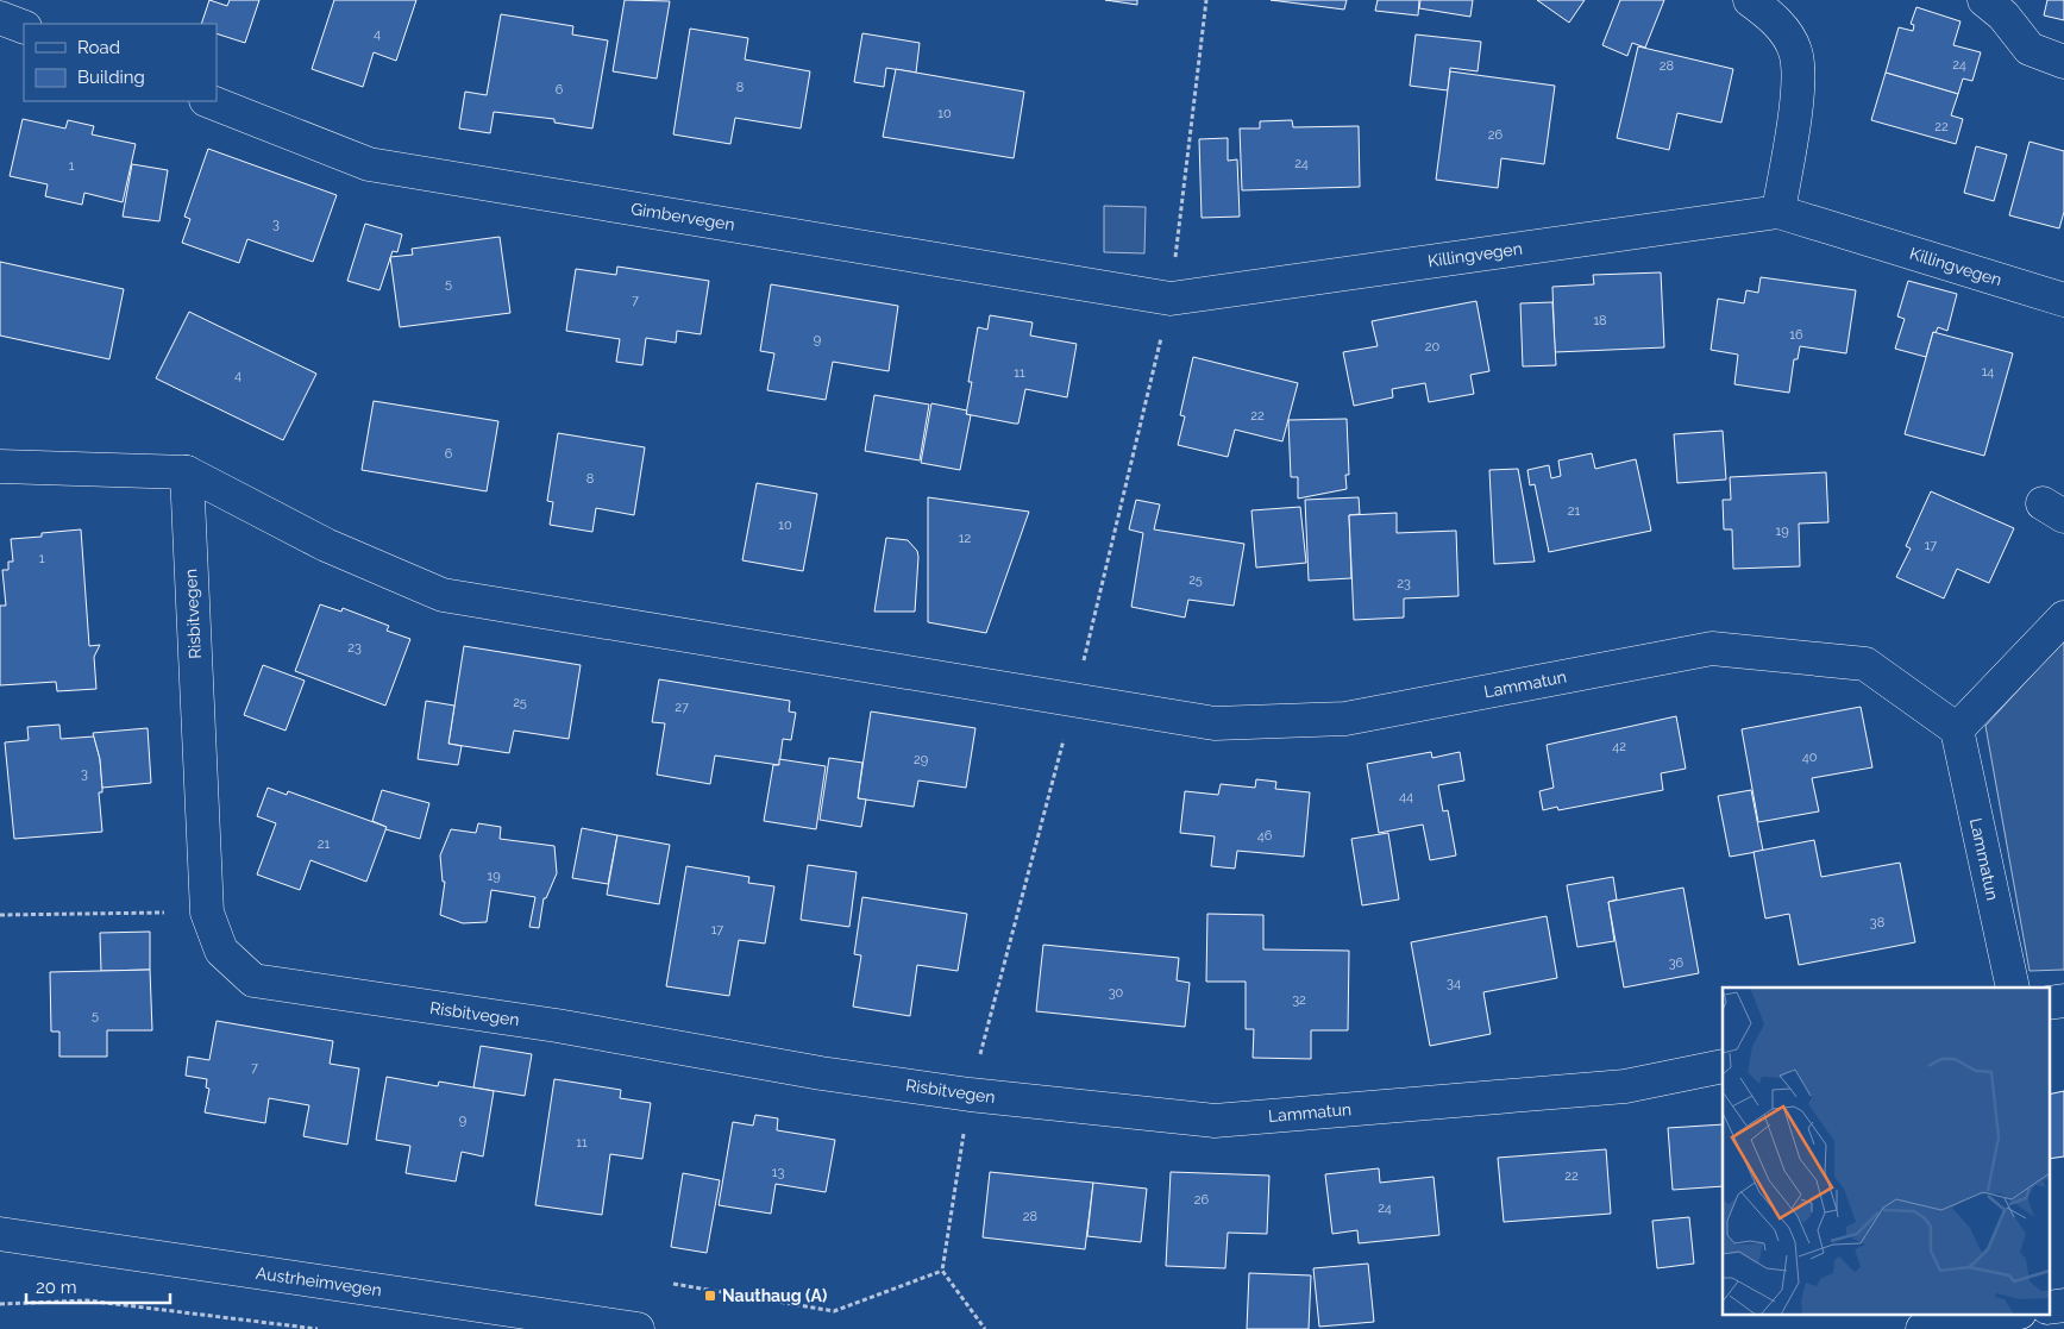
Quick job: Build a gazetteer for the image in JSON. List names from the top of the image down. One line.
{"streets":{"street":["Gimbervegen","Killingvegen","Risbitvegen","Lammatun","Austrheimvegen"]},"crossings":[["Gimbervegen","Killingvegen"],["Risbitvegen","Lammatun"]],"places":{"transit":["Nauthaug (A)"]},"house_numbers":["4","24","28","8","6","10","22","26","24","1","3","5","7","18","16","9","20","14","11","4","22","6","8","21","10","19","12","17","1","25","23","23","25","27","42","40","29","3","44","46","21","19","38","17","36","34","30","32","5","7","9","11","13","22","26","24","28"],"legend":["Road","Building"],"scale_bar":"20 m"}
